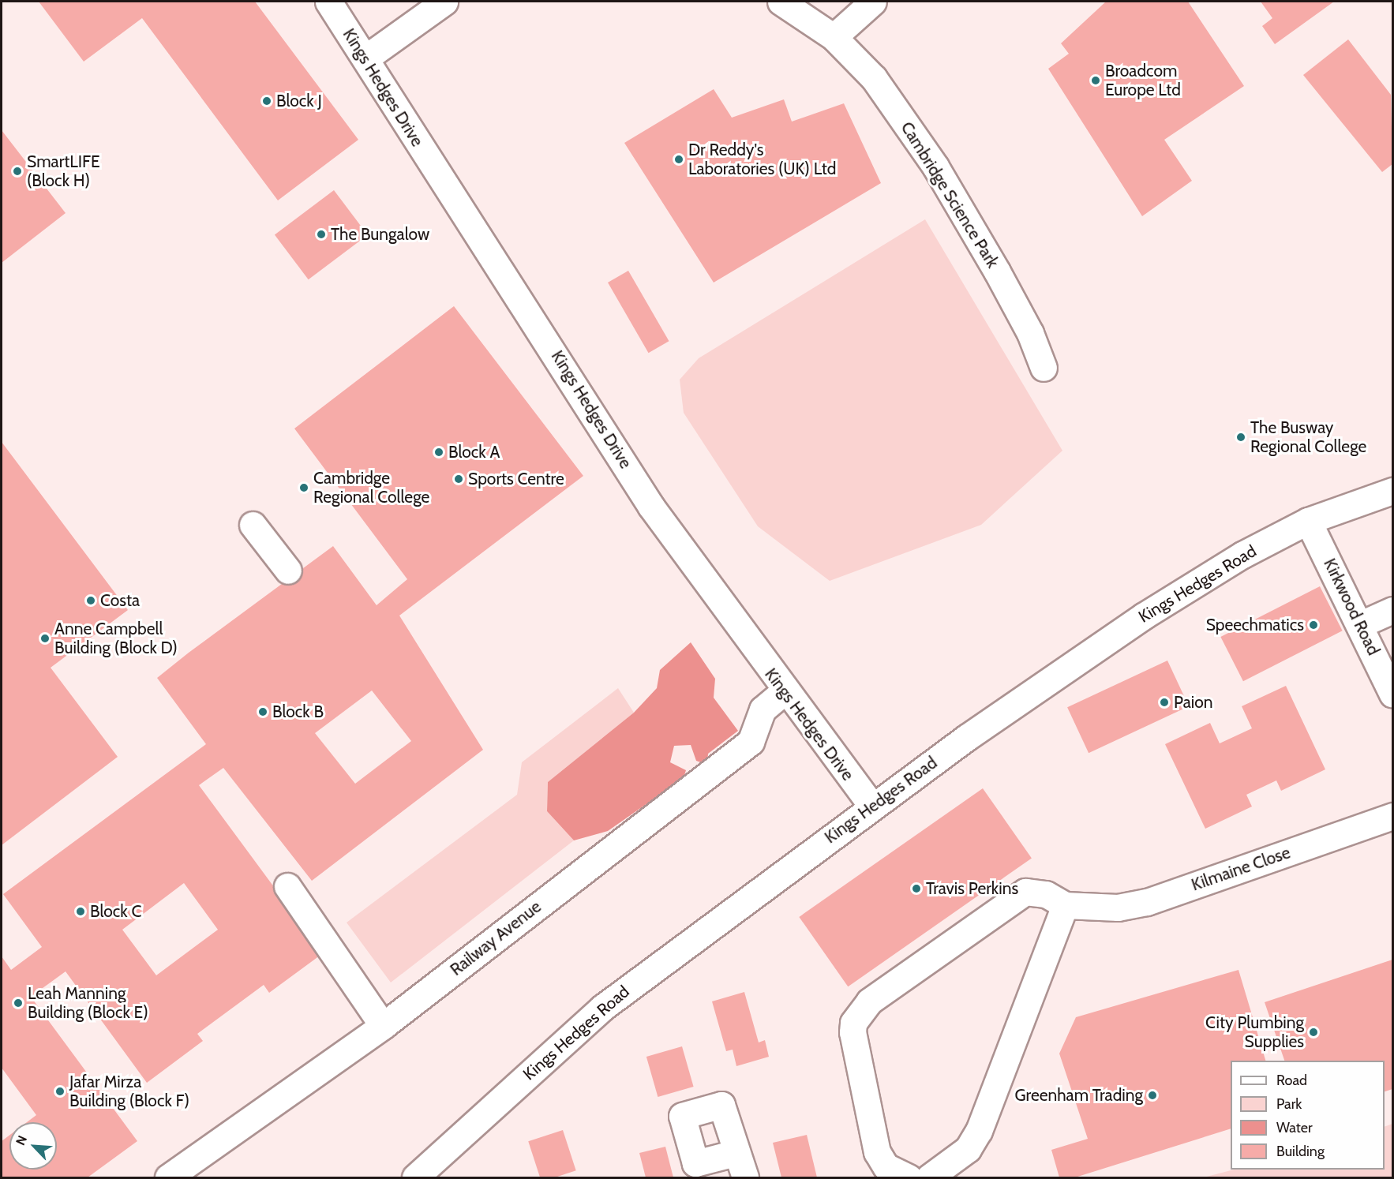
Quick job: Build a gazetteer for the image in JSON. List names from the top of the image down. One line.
{"streets":{"street":["Kings Hedges Drive","Cambridge Science Park","Kings Hedges Road","Kirkwood Road","Kilmaine Close","Railway Avenue"]},"crossings":[["Kings Hedges Drive","Kings Hedges Road"],["Kings Hedges Drive","Railway Avenue"],["Kings Hedges Road","Kirkwood Road"]],"places":["Broadcom Europe Ltd","Block J","Dr Reddy's Laboratories (UK) Ltd","SmartLIFE (Block H)","The Bungalow","The Busway Regional College","Block A","Sports Centre","Cambridge Regional College","Costa","Speechmatics","Anne Campbell Building (Block D)","Paion","Block B","Travis Perkins","Block C","Leah Manning Building (Block E)","City Plumbing Supplies","Jafar Mirza Building (Block F)","Greenham Trading"],"legend":["Road","Park","Water","Building"],"north":"top left"}
